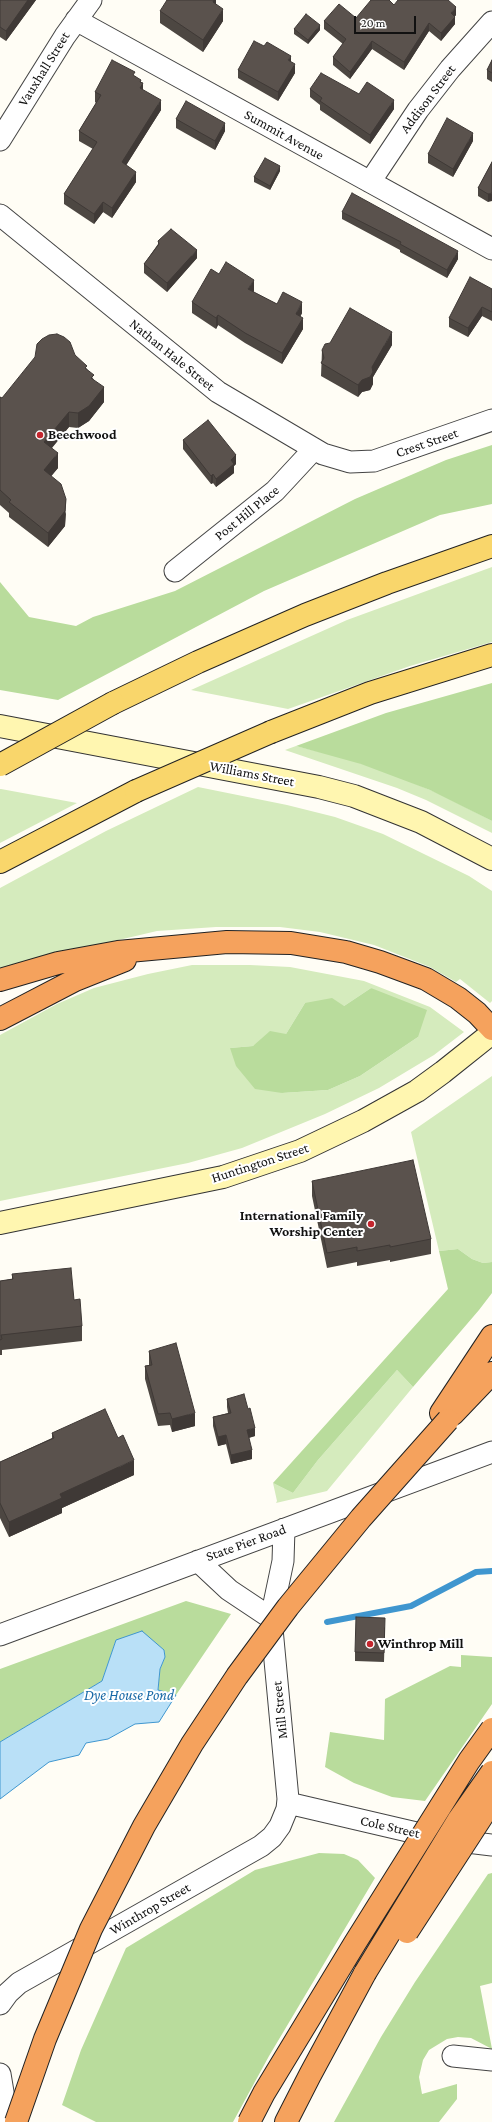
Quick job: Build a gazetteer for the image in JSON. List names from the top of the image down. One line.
{"streets":{"main road":["Williams Street","Huntington Street"],"street":["Vauxhall Street","Addison Street","Summit Avenue","Nathan Hale Street","Crest Street","Post Hill Place","State Pier Road","Mill Street","Cole Street","Winthrop Street"]},"crossings":[["Vauxhall Street","Summit Avenue"],["Addison Street","Summit Avenue"],["Nathan Hale Street","Crest Street"],["Nathan Hale Street","Post Hill Place"],["State Pier Road","Mill Street"],["Mill Street","Cole Street"],["Mill Street","Winthrop Street"],["Cole Street","Winthrop Street"]],"water":["Dye House Pond"],"places":["Beechwood","International Family Worship Center","Winthrop Mill"],"scale_bar":"20 m"}
